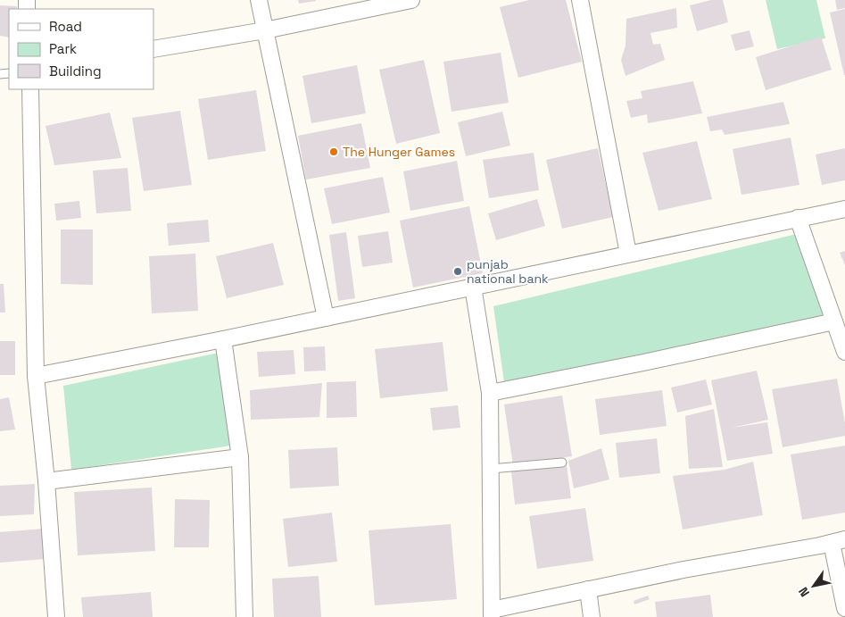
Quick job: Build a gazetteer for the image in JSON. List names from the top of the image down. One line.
{"places":["The Hunger Games","punjab national bank"],"legend":["Road","Park","Building"],"north":"bottom left"}
